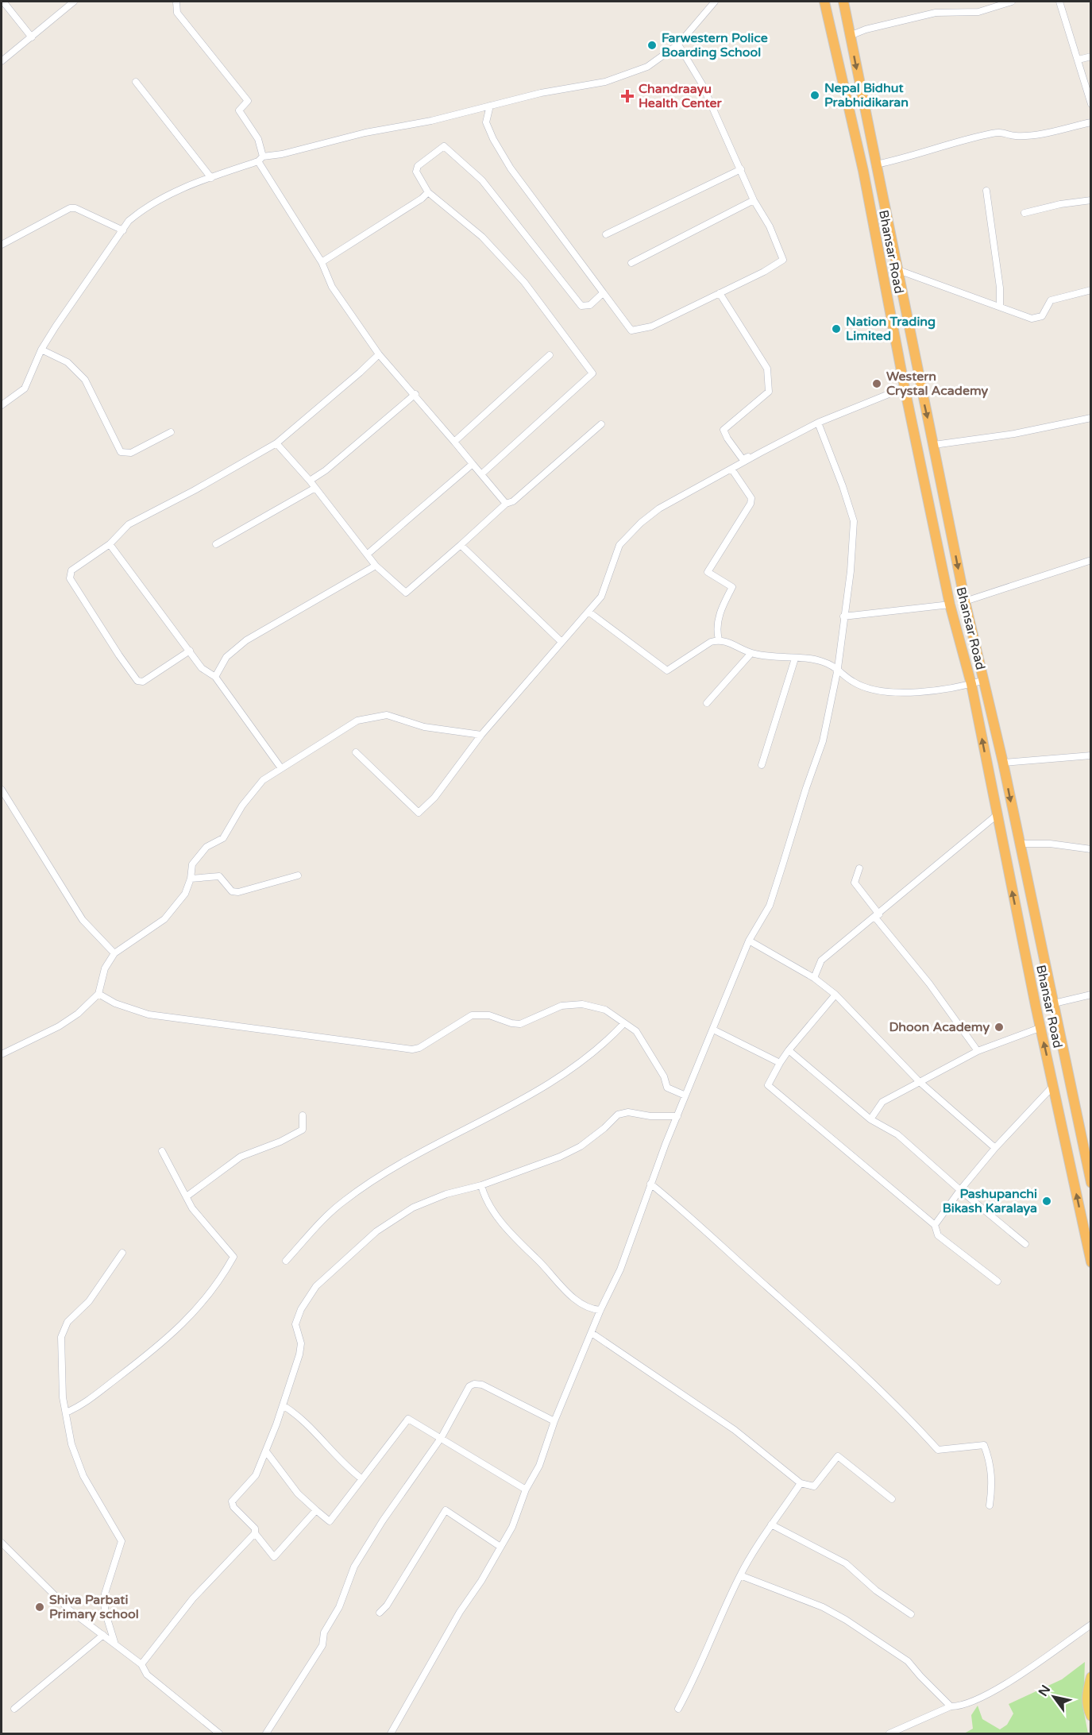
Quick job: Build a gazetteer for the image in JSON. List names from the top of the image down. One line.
{"streets":{"highway":["Bhansar Road"]},"places":{"other":["Farwestern Police Boarding School","Nepal Bidhut Prabhidikaran","Nation Trading Limited","Western Crystal Academy","Dhoon Academy","Pashupanchi Bikash Karalaya","Shiva Parbati Primary school"],"health":["Chandraayu Health Center"]},"north":"top left"}
